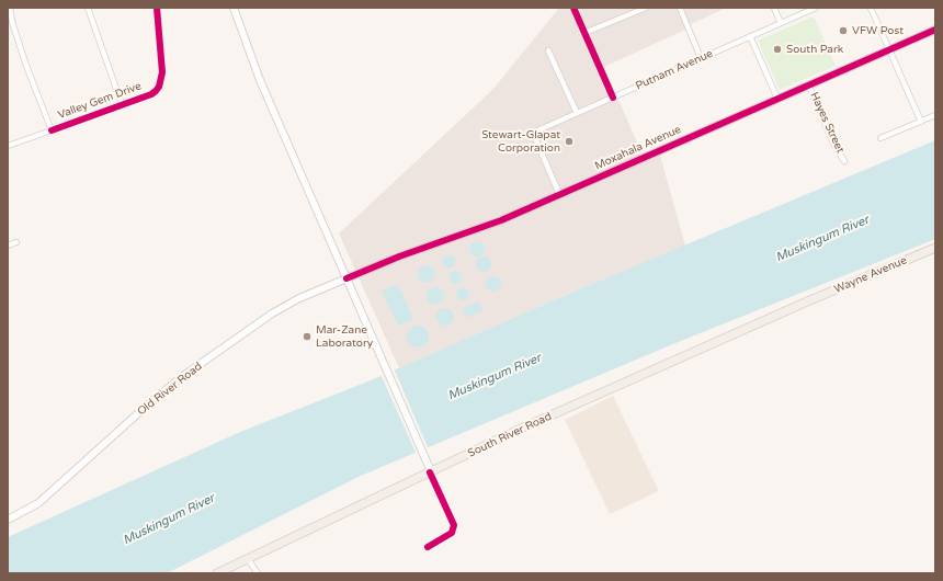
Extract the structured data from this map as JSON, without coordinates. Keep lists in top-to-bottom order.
{
  "streets": {
    "main road": [
      "Moxahala Avenue",
      "Wayne Avenue",
      "Old River Road",
      "South River Road"
    ],
    "street": ["Putnam Avenue", "Valley Gem Drive", "Hayes Street"]
  },
  "crossings": [
    ["Putnam Avenue", "Moxahala Avenue"],
    ["Hayes Street", "Moxahala Avenue"],
    ["Moxahala Avenue", "Old River Road"],
    ["Wayne Avenue", "South River Road"]
  ],
  "water": ["Muskingum River"],
  "places": [
    "VFW Post",
    "South Park",
    "Stewart-Glapat Corporation",
    "Mar-Zane Laboratory"
  ]
}
